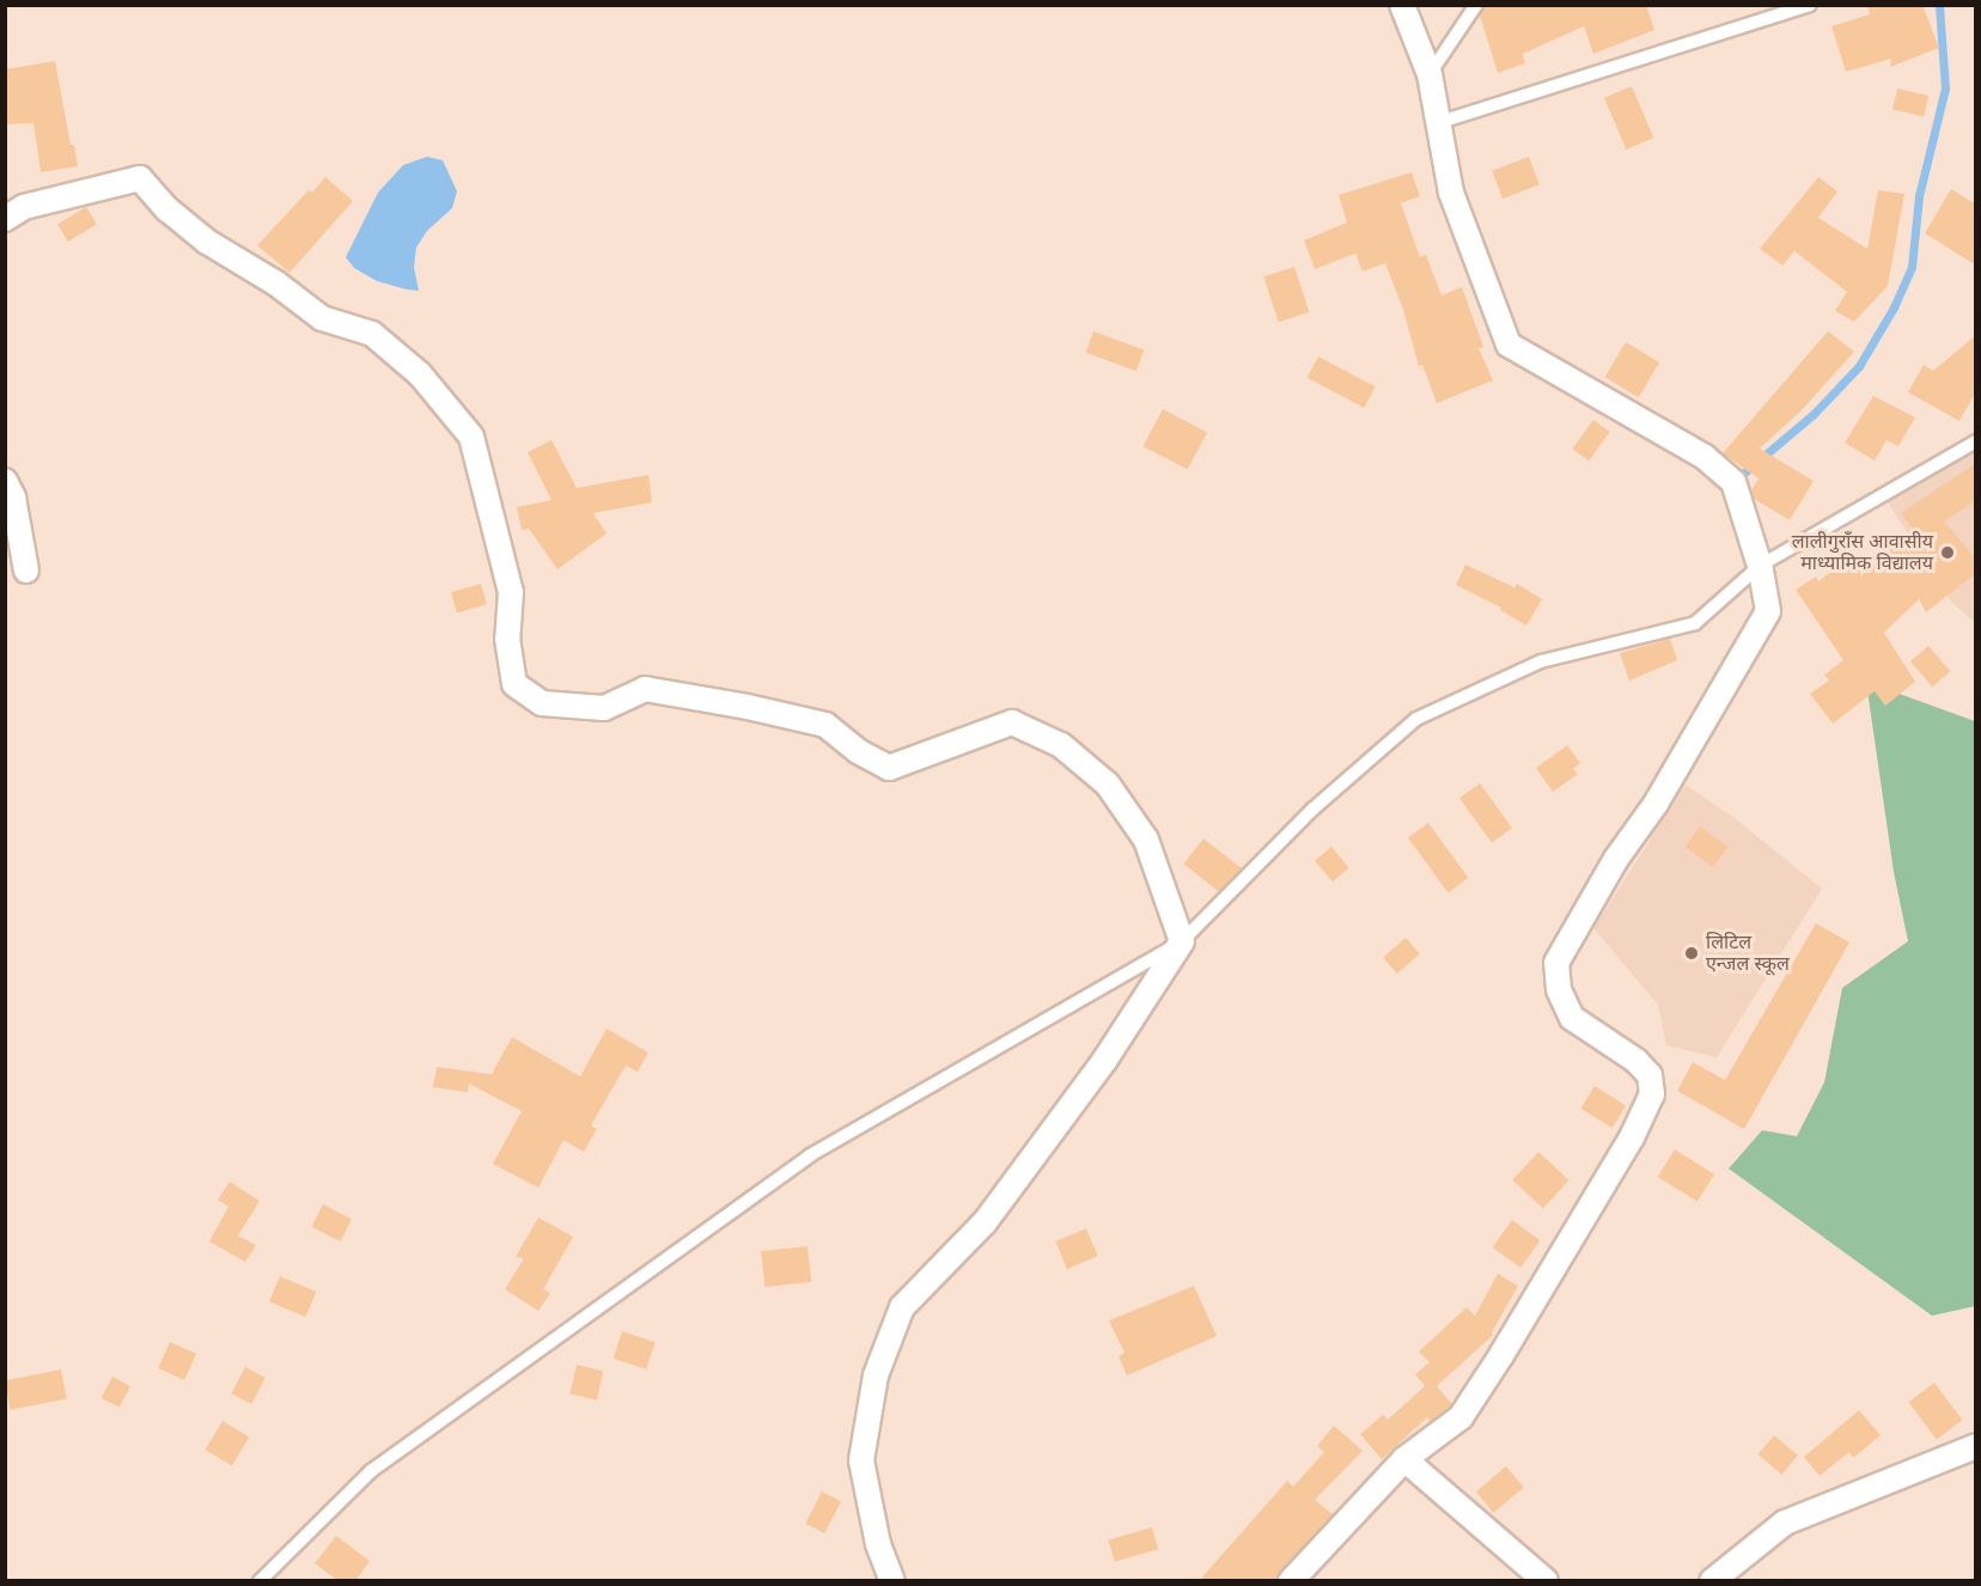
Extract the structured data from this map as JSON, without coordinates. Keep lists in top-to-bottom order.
{
  "places": ["लालीगुराँस आवासीय माध्यामिक विद्यालय", "लिटिल एन्जल स्कूल"]
}
